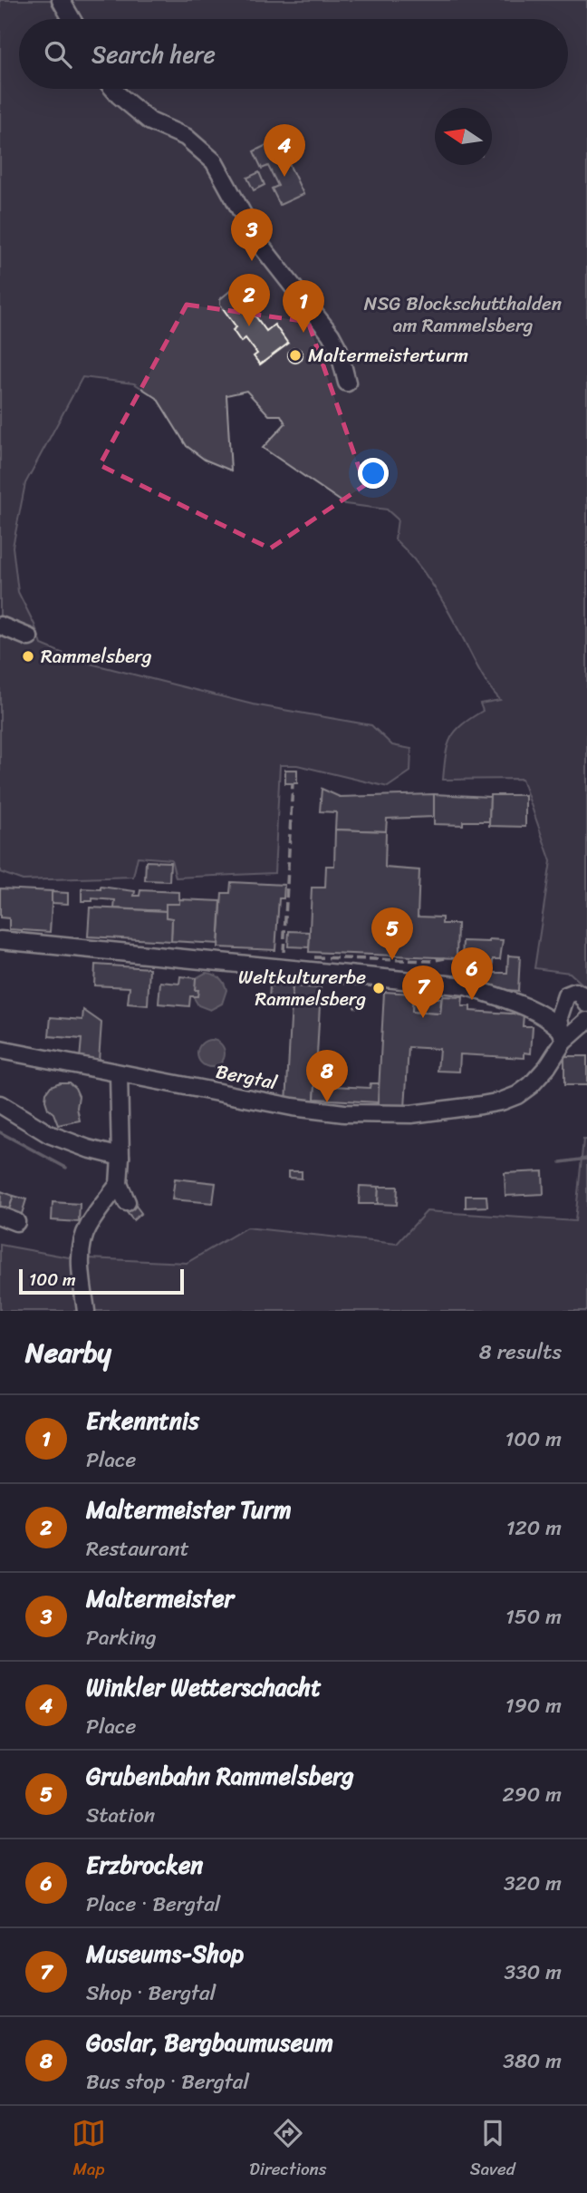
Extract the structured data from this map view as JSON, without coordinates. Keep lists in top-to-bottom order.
{
  "streets": {
    "street": ["Bergtal"]
  },
  "parks": ["NSG Blockschutthalden am Rammelsberg"],
  "places": ["Maltermeisterturm", "Rammelsberg", "Weltkulturerbe Rammelsberg"],
  "scale_bar": "100 m",
  "north": "left",
  "page": {
    "search": "Search here",
    "pins": [
      "4",
      "3",
      "2",
      "1",
      "5",
      "6",
      "7",
      "8"
    ],
    "scale": "100 m",
    "heading": ["Nearby", "8 results"],
    "list": [
      {
        "mark": "1",
        "name": "Erkenntnis",
        "note": "Place",
        "value": "100 m"
      },
      {
        "mark": "2",
        "name": "Maltermeister Turm",
        "note": "Restaurant",
        "value": "120 m"
      },
      {
        "mark": "3",
        "name": "Maltermeister",
        "note": "Parking",
        "value": "150 m"
      },
      {
        "mark": "4",
        "name": "Winkler Wetterschacht",
        "note": "Place",
        "value": "190 m"
      },
      {
        "mark": "5",
        "name": "Grubenbahn Rammelsberg",
        "note": "Station",
        "value": "290 m"
      },
      {
        "mark": "6",
        "name": "Erzbrocken",
        "note": "Place · Bergtal",
        "value": "320 m"
      },
      {
        "mark": "7",
        "name": "Museums-Shop",
        "note": "Shop · Bergtal",
        "value": "330 m"
      },
      {
        "mark": "8",
        "name": "Goslar, Bergbaumuseum",
        "note": "Bus stop · Bergtal",
        "value": "380 m"
      }
    ],
    "nav": ["Map", "Directions", "Saved"]
  }
}
